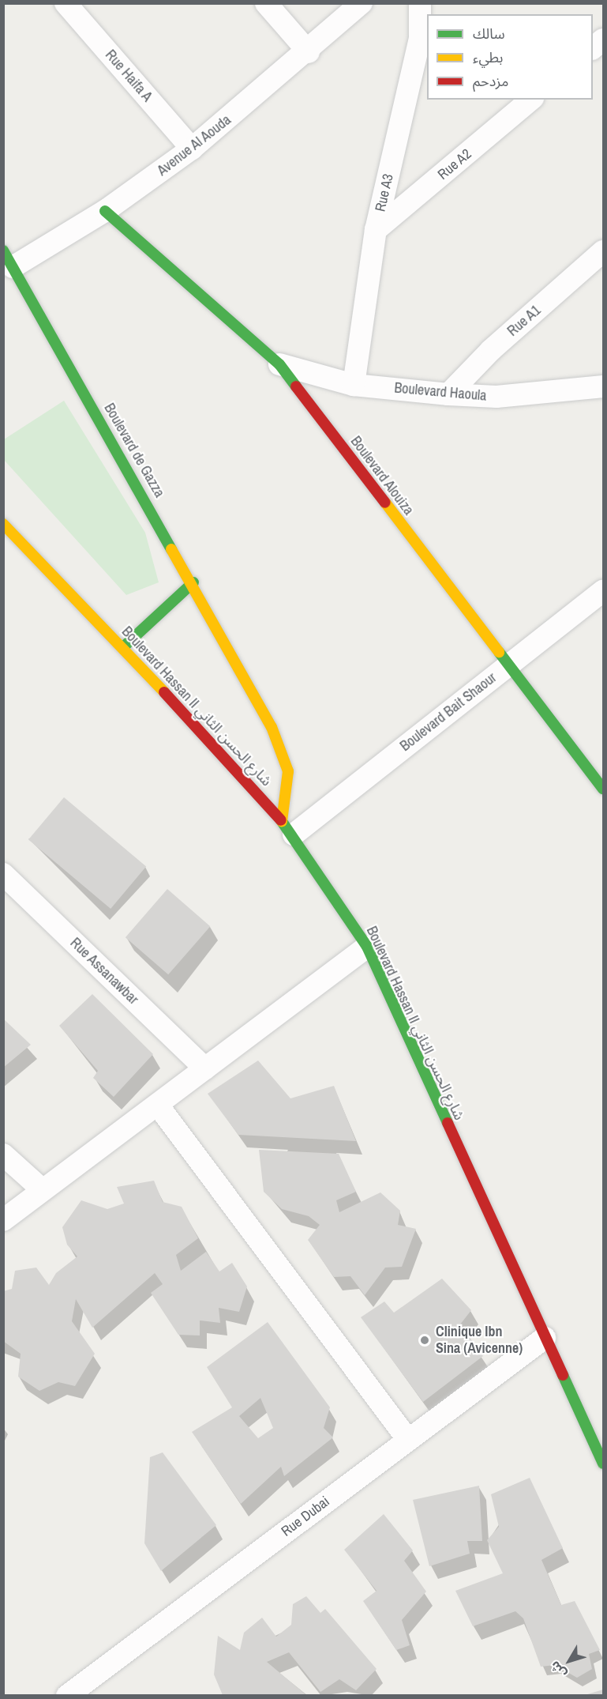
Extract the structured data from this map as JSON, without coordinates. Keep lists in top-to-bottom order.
{
  "streets": {
    "main road": ["Boulevard de Gazza", "Boulevard Alouiza", "Boulevard Hassan II شارع الحسن الثاني"],
    "street": [
      "Rue Haifa A",
      "Avenue Al Aouda",
      "Rue A2",
      "Rue A3",
      "Rue A1",
      "Boulevard Haoula",
      "Boulevard Bait Shaour",
      "Rue Assanawbar",
      "Rue Dubai"
    ]
  },
  "crossings": [
    ["Rue Haifa A", "Avenue Al Aouda"],
    ["Avenue Al Aouda", "Boulevard de Gazza"],
    ["Avenue Al Aouda", "Boulevard Alouiza"],
    ["Rue A2", "Rue A3"],
    ["Rue A3", "Boulevard Haoula"],
    ["Rue A1", "Boulevard Haoula"],
    ["Boulevard Haoula", "Boulevard Alouiza"],
    ["Boulevard de Gazza", "Boulevard Hassan II شارع الحسن الثاني"],
    ["Boulevard de Gazza", "Boulevard Bait Shaour"],
    ["Boulevard Alouiza", "Boulevard Bait Shaour"],
    ["Boulevard Hassan II شارع الحسن الثاني", "Boulevard Bait Shaour"],
    ["Boulevard Hassan II شارع الحسن الثاني", "Rue Dubai"]
  ],
  "places": ["Clinique Ibn Sina (Avicenne)"],
  "legend": ["سالك", "بطيء", "مزدحم"],
  "north": "bottom left"
}
